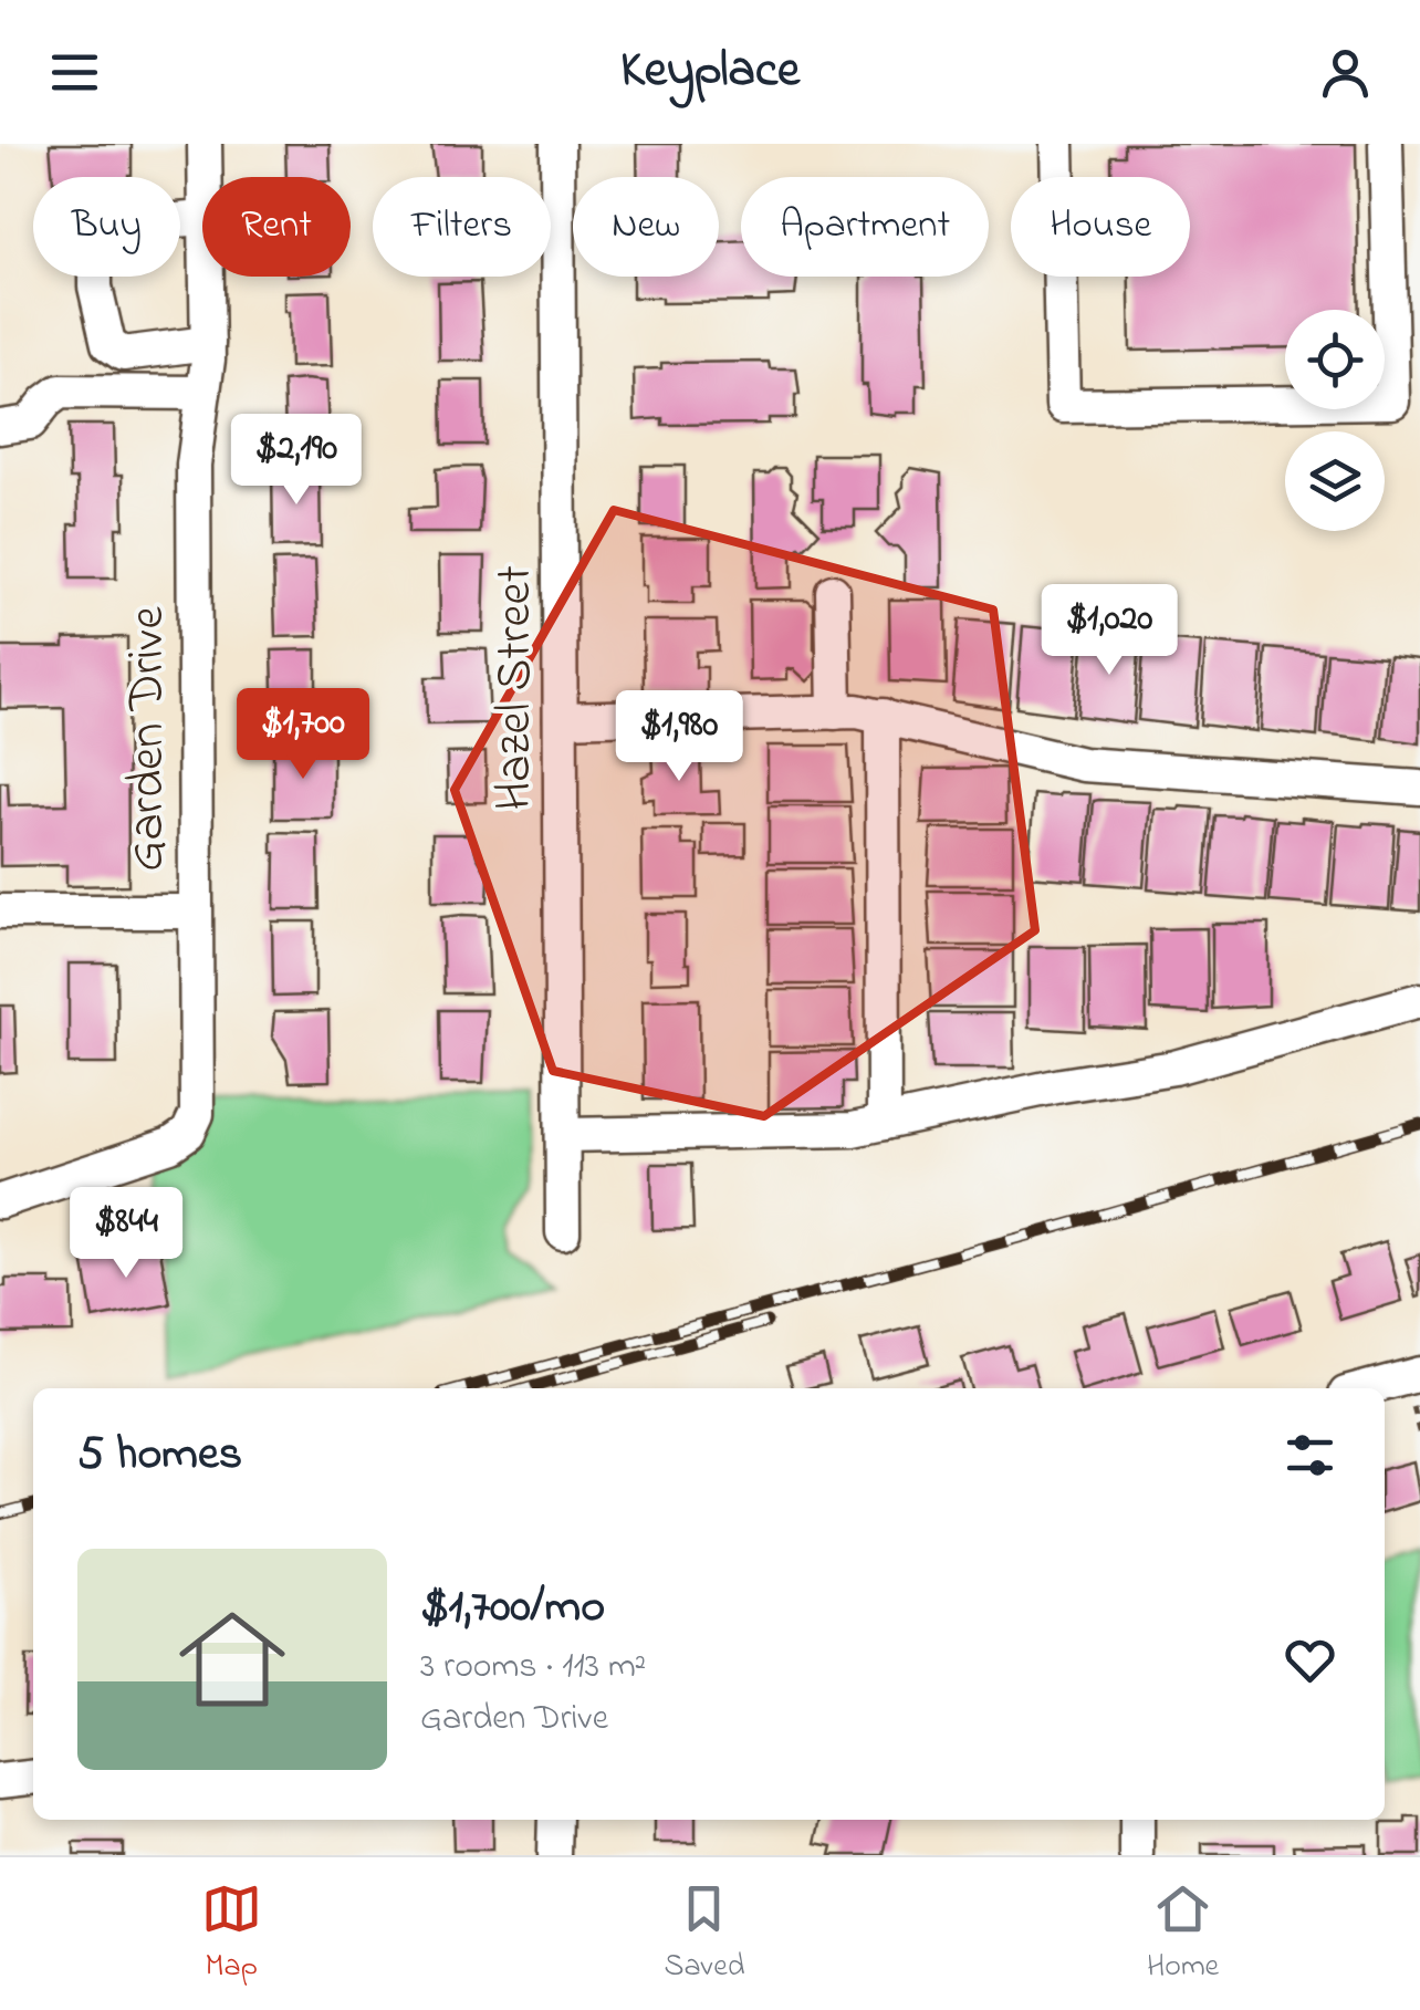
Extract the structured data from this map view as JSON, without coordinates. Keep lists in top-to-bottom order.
{
  "streets": {
    "street": ["Hazel Street", "Garden Drive"]
  },
  "page": {
    "header": "Keyplace",
    "chip": [
      "Buy",
      "Rent",
      "Filters",
      "New",
      "Apartment",
      "House"
    ],
    "price": [
      "$2,190",
      "$1,020",
      "$1,700",
      "$1,980",
      "$844"
    ],
    "heading": "5 homes",
    "list": [
      {
        "name": "$1,700/mo",
        "note": "3 rooms · 113 m² · Garden Drive"
      }
    ],
    "tabs": ["Map", "Saved", "Home"]
  }
}
